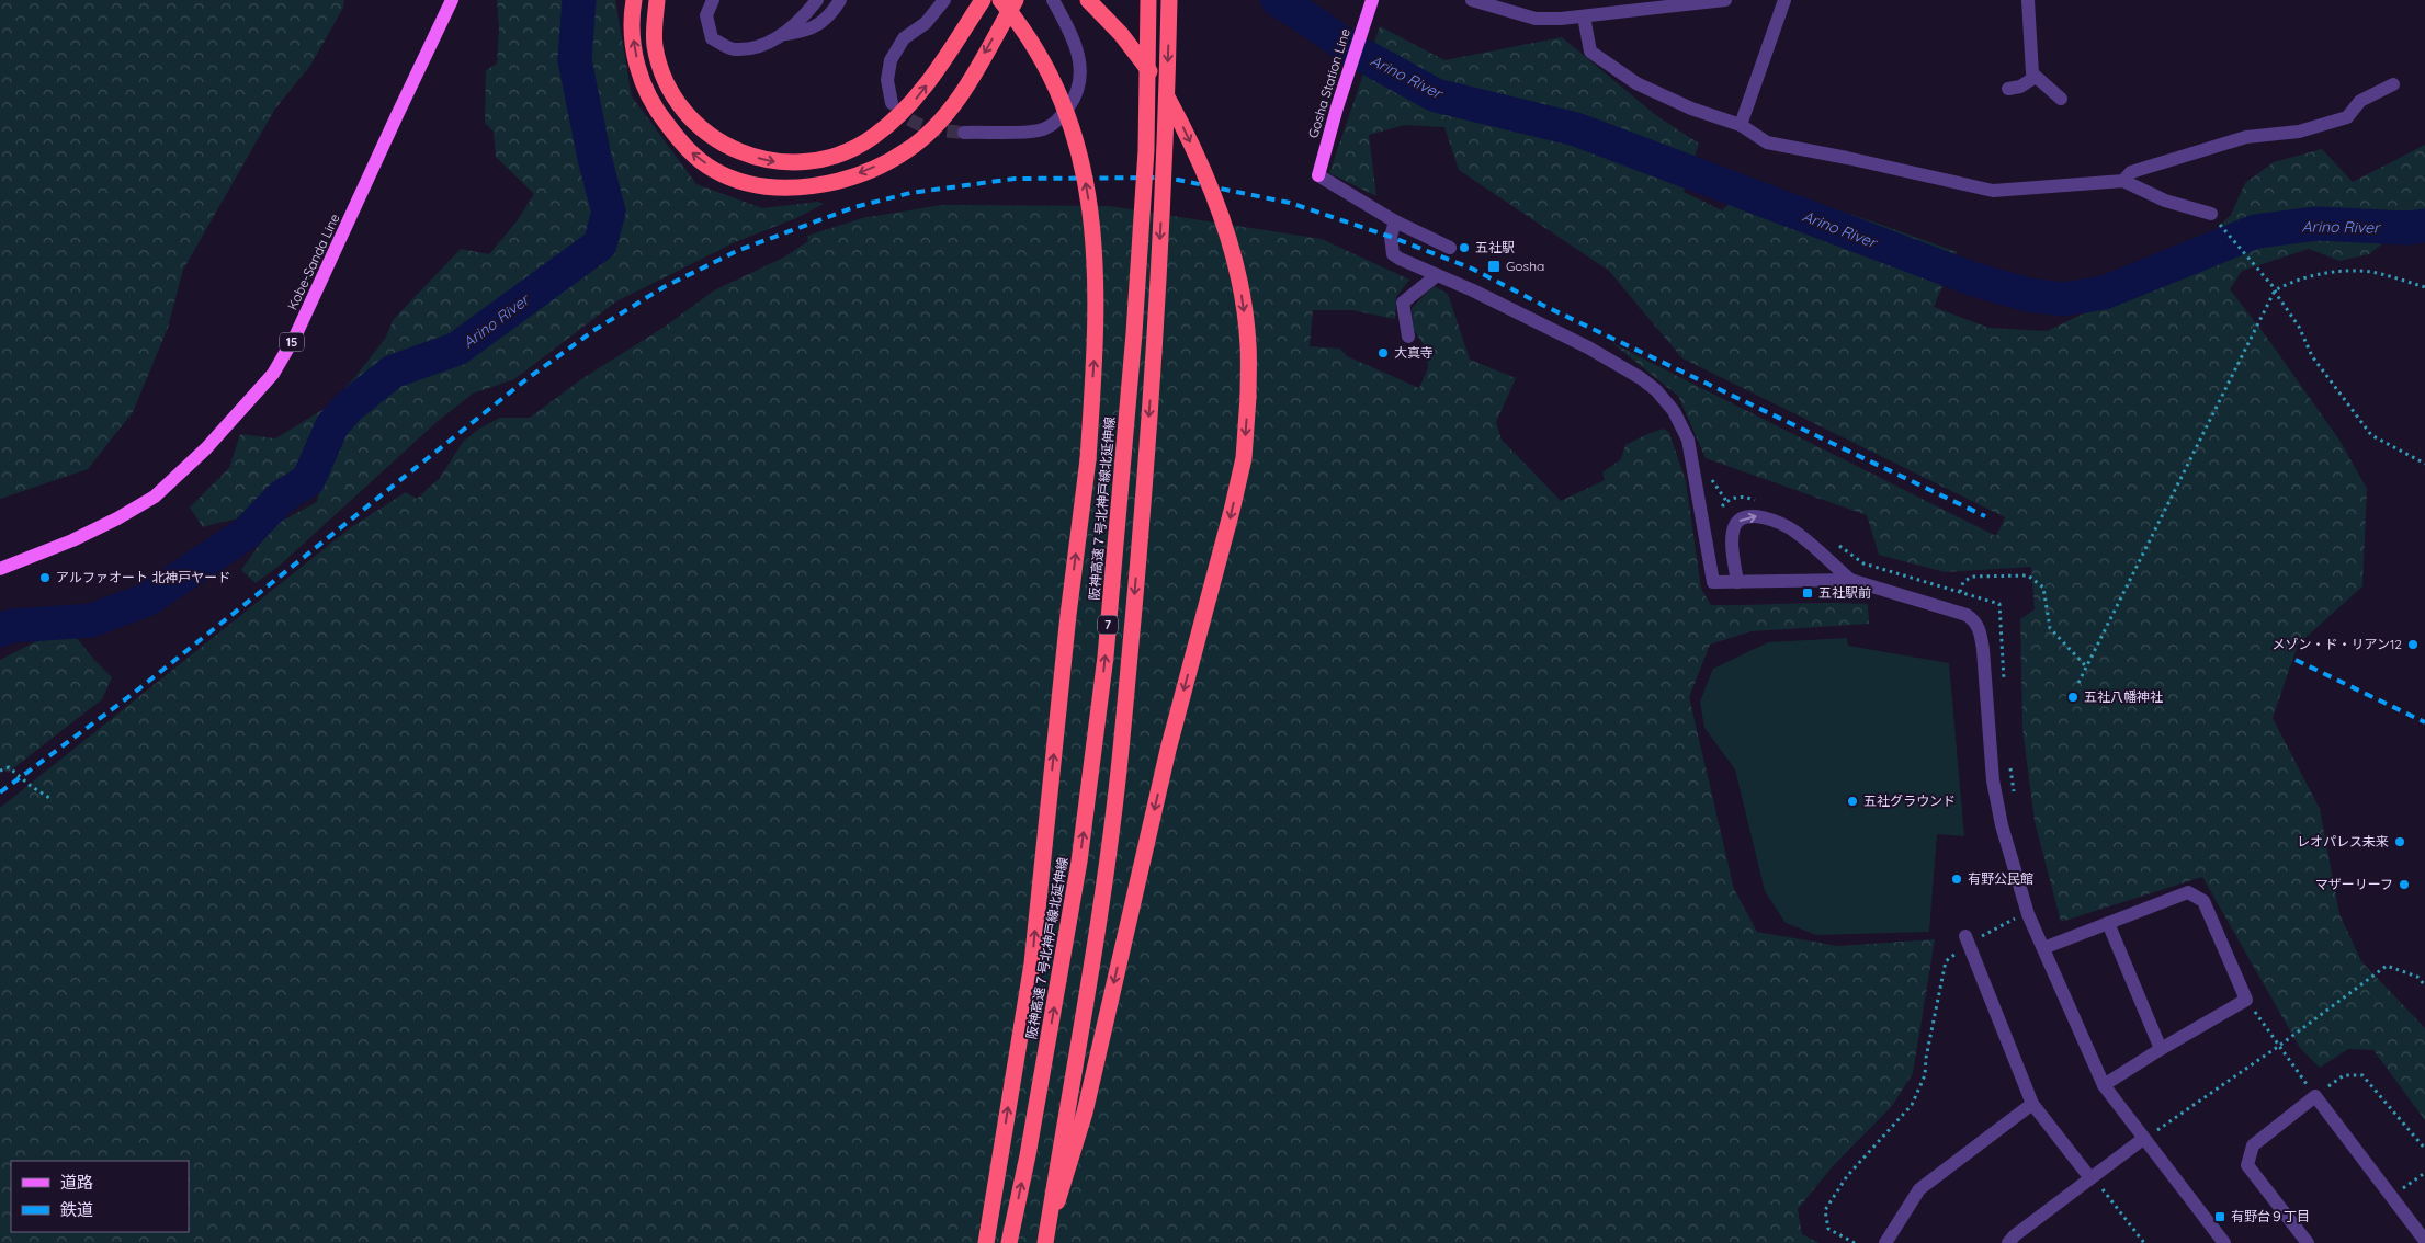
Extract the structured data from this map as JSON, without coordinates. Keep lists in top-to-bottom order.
{
  "streets": {
    "highway": ["阪神高速７号北神戸線北延伸線", "7"],
    "main road": ["Gosha Station Line", "Kobe-Sanda Line", "15"]
  },
  "water": ["Arino River"],
  "places": {
    "other": [
      "五社駅",
      "大真寺",
      "アルファオート 北神戸ヤード",
      "メゾン・ド・リアン12",
      "五社八幡神社",
      "五社グラウンド",
      "レオパレス未来",
      "有野公民館",
      "マザーリーフ"
    ],
    "transit": ["Gosha", "五社駅前", "有野台９丁目"]
  },
  "legend": ["道路", "鉄道"]
}
